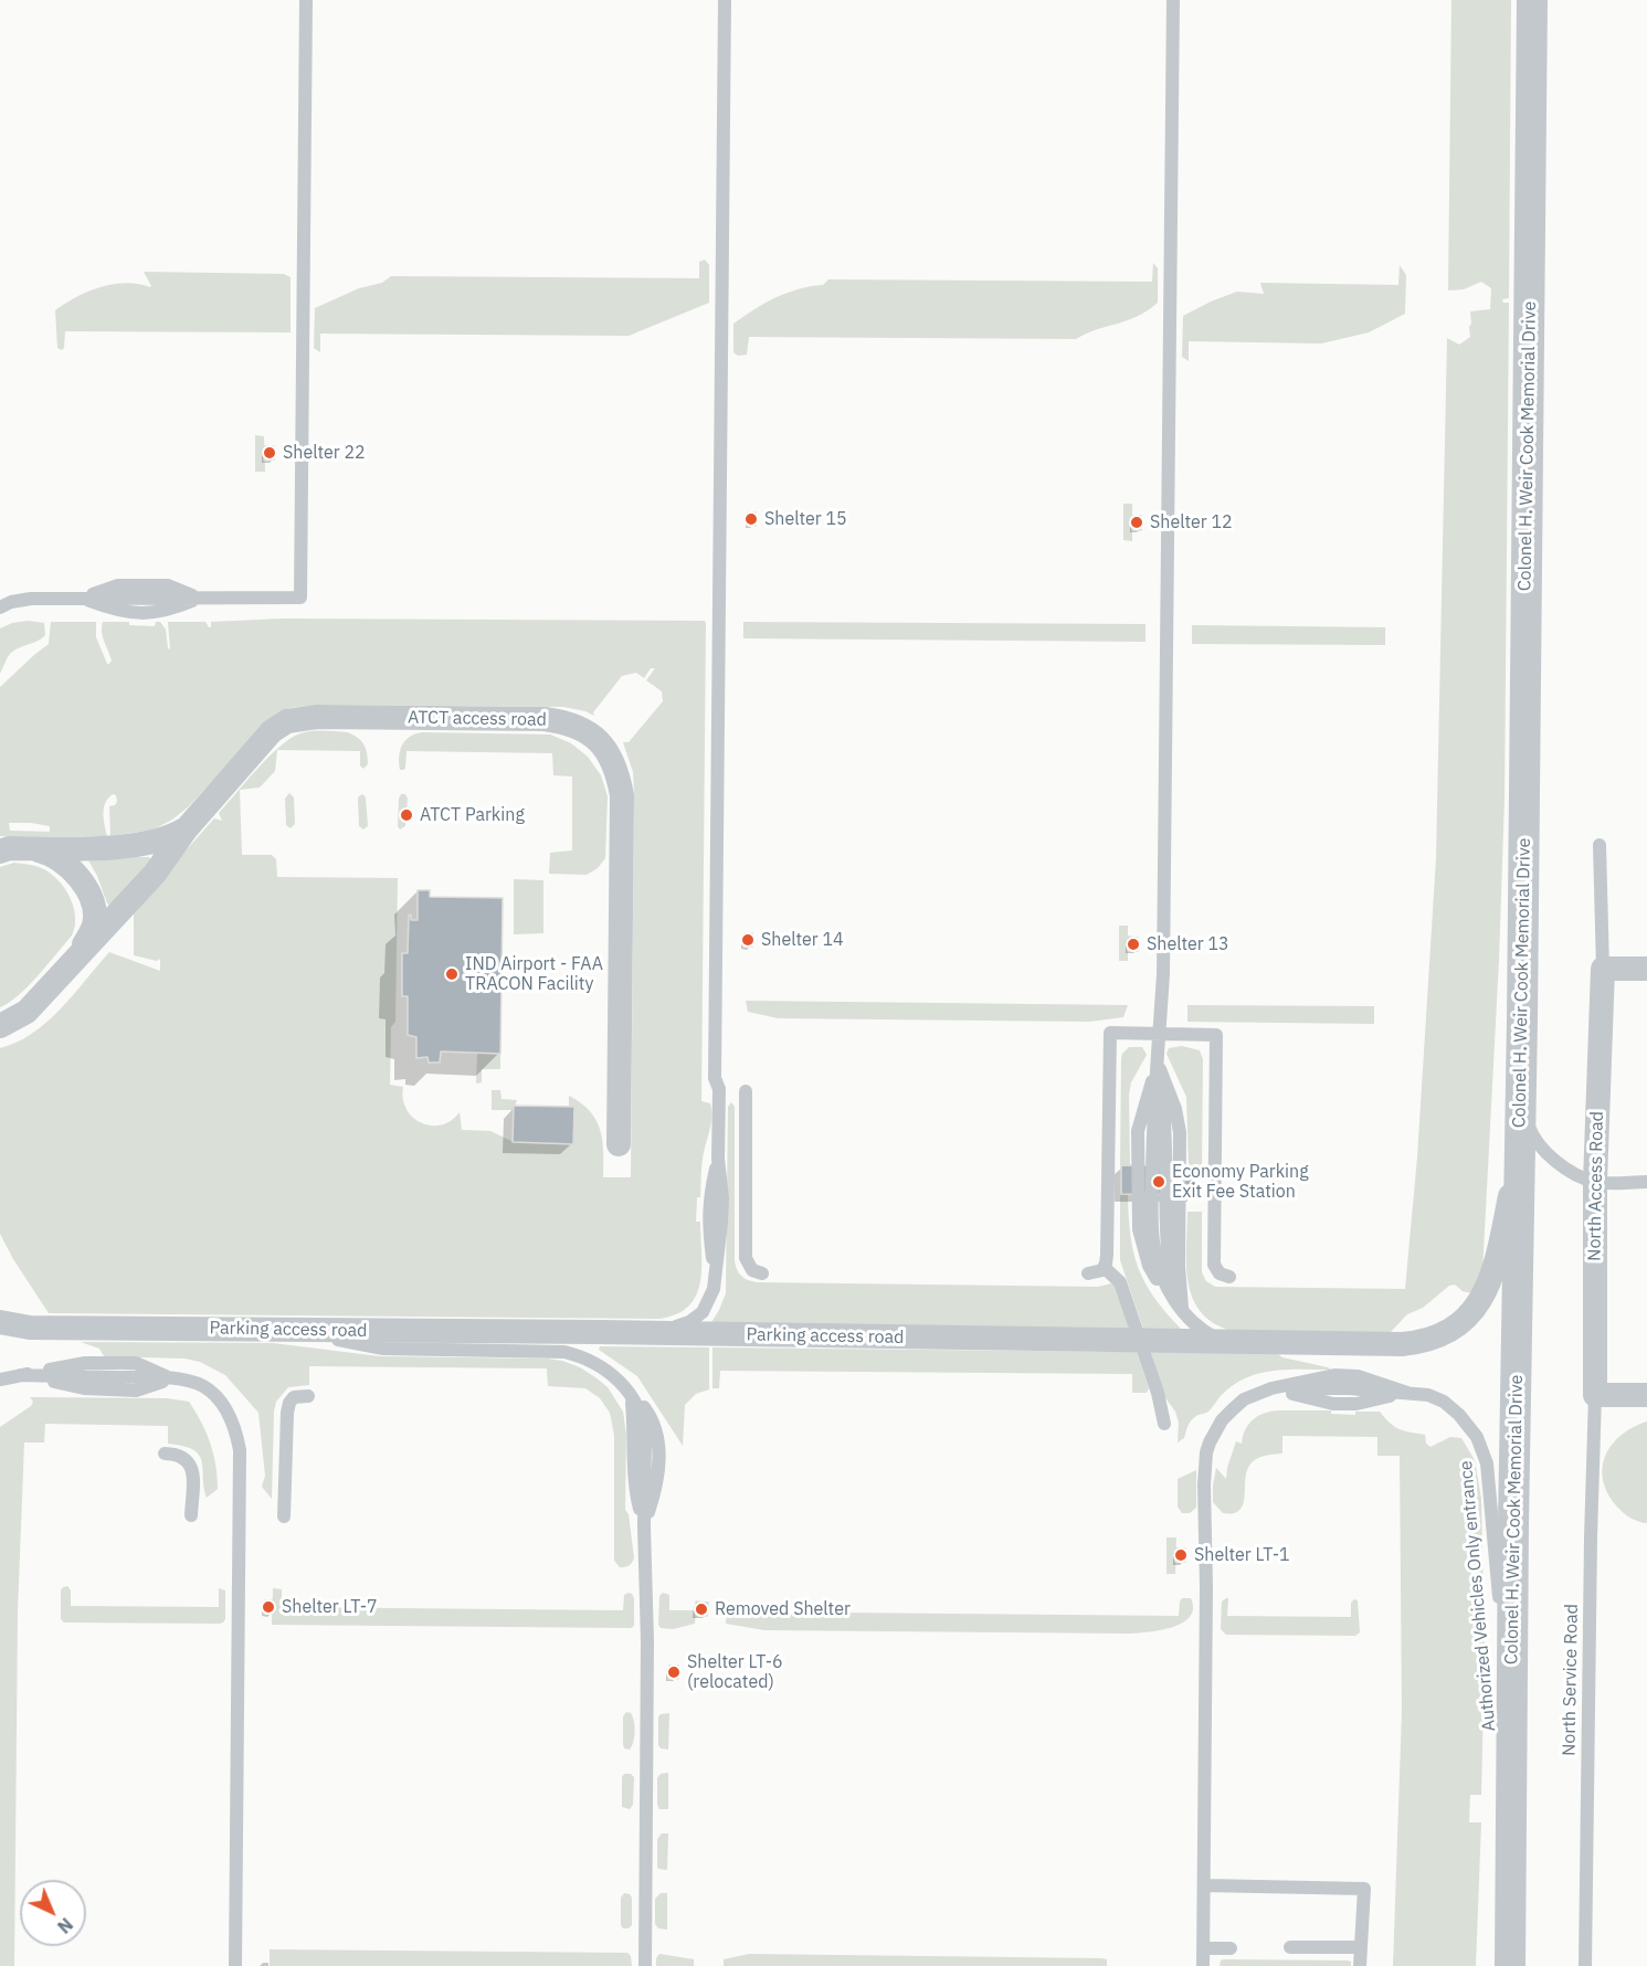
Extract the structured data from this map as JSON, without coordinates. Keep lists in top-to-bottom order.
{
  "streets": {
    "street": [
      "Colonel H. Weir Cook Memorial Drive",
      "ATCT access road",
      "North Access Road",
      "Parking access road"
    ],
    "lane": ["Authorized Vehicles Only entrance", "North Service Road"]
  },
  "crossings": [
    ["Colonel H. Weir Cook Memorial Drive", "Parking access road"],
    ["Colonel H. Weir Cook Memorial Drive", "Authorized Vehicles Only entrance"],
    ["North Access Road", "North Service Road"]
  ],
  "places": [
    "Shelter 22",
    "Shelter 15",
    "Shelter 12",
    "ATCT Parking",
    "Shelter 14",
    "Shelter 13",
    "IND Airport - FAA TRACON Facility",
    "Economy Parking Exit Fee Station",
    "Shelter LT-1",
    "Shelter LT-7",
    "Removed Shelter",
    "Shelter LT-6 (relocated)"
  ],
  "north": "bottom right"
}
